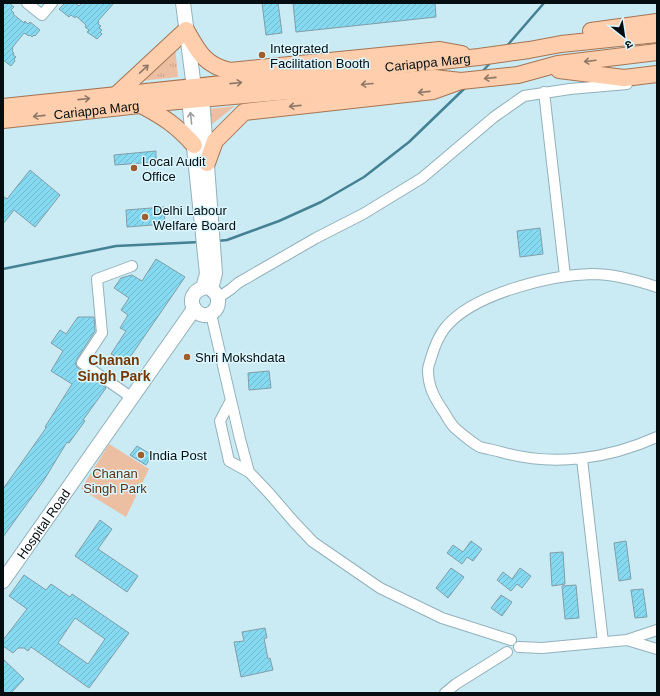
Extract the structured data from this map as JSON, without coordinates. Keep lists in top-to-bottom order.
{
  "streets": {
    "main road": ["Cariappa Marg"],
    "street": ["Hospital Road"]
  },
  "districts": ["Chanan Singh Park"],
  "parks": ["Chanan Singh Park"],
  "places": [
    "Integrated Facilitation Booth",
    "Local Audit Office",
    "Delhi Labour Welfare Board",
    "Shri Mokshdata",
    "India Post"
  ],
  "north": "bottom right"
}
